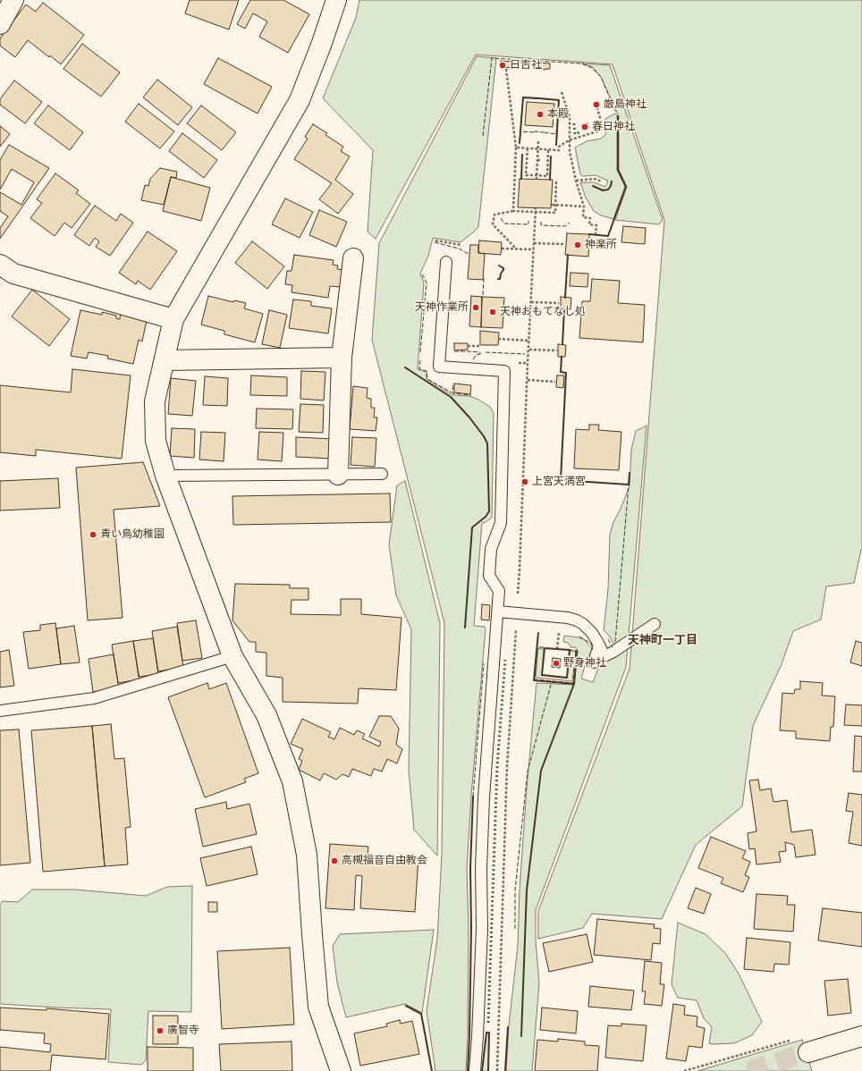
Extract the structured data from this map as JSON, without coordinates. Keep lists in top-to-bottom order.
{
  "districts": ["天神町一丁目"],
  "places": [
    "日吉社",
    "厳島神社",
    "本殿",
    "春日神社",
    "神楽所",
    "天神作業所",
    "天神おもてなし処",
    "上宮天満宮",
    "青い鳥幼稚園",
    "野身神社",
    "高槻福音自由教会",
    "廣智寺"
  ]
}
